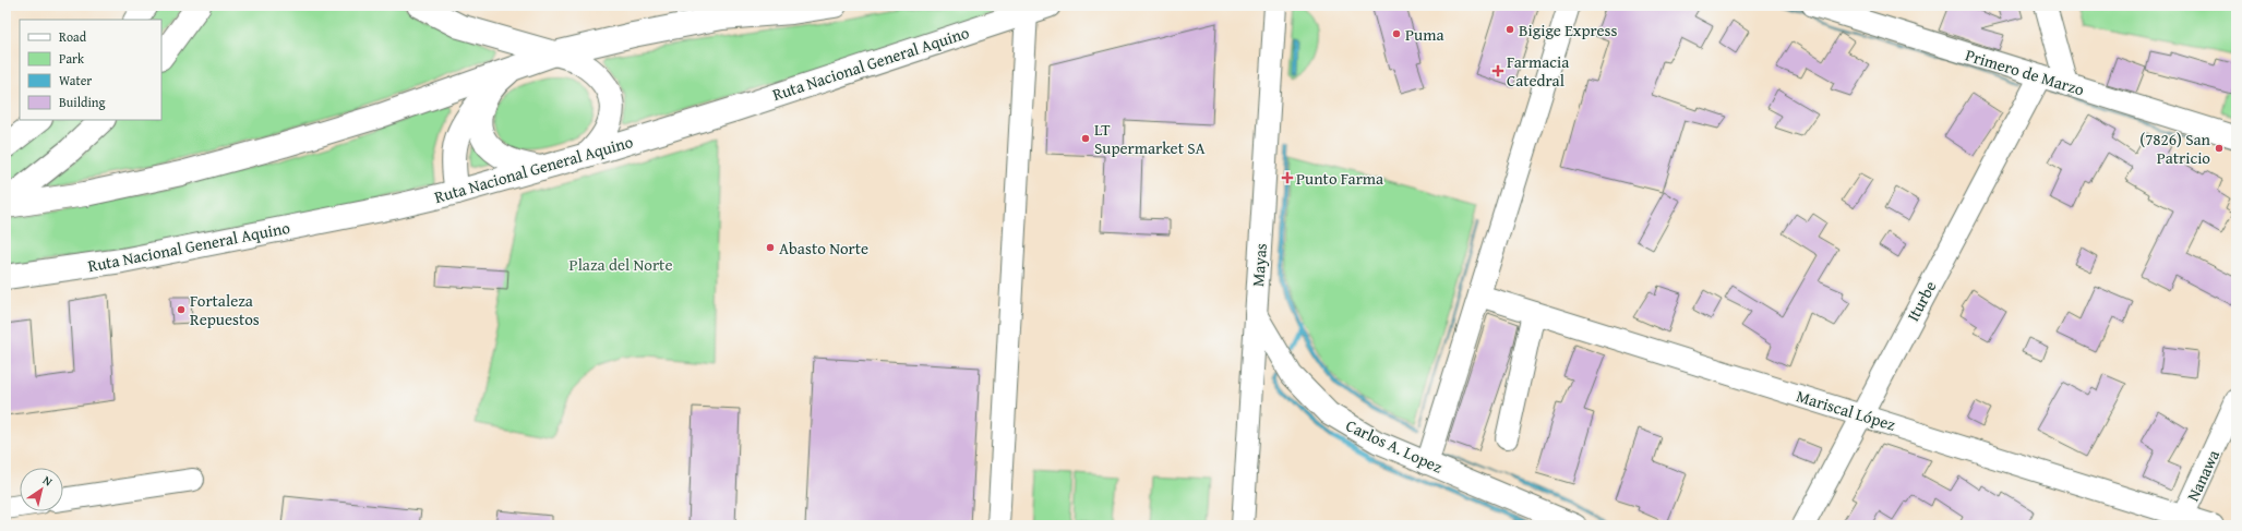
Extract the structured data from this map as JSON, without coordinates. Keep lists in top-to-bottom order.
{
  "streets": {
    "highway": ["Ruta Nacional General Aquino"],
    "street": [
      "Primero de Marzo",
      "Mayas",
      "Iturbe",
      "Mariscal López",
      "Carlos A. Lopez",
      "Nanawa"
    ]
  },
  "crossings": [
    ["Primero de Marzo", "Iturbe"],
    ["Mayas", "Carlos A. Lopez"],
    ["Iturbe", "Mariscal López"],
    ["Mariscal López", "Nanawa"]
  ],
  "parks": ["Plaza del Norte"],
  "places": {
    "other": [
      "Bigige Express",
      "Puma",
      "LT Supermarket SA",
      "(7826) San Patricio",
      "Abasto Norte",
      "Fortaleza Repuestos"
    ],
    "health": ["Farmacia Catedral", "Punto Farma"]
  },
  "legend": [
    "Road",
    "Park",
    "Water",
    "Building"
  ],
  "north": "top right"
}
